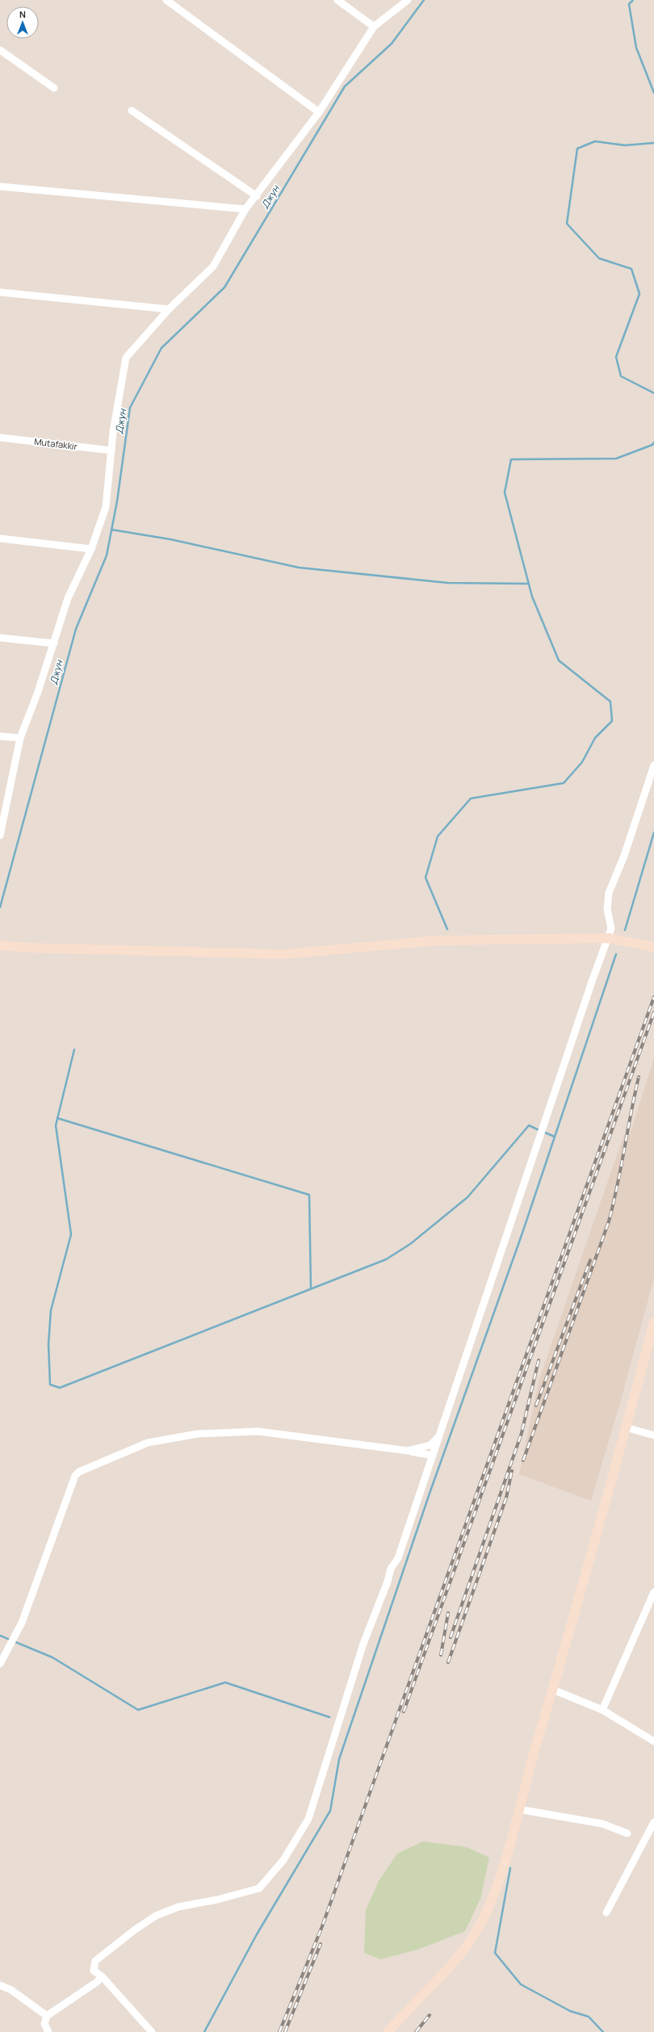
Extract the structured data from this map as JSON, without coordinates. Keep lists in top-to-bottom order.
{
  "streets": {
    "street": ["Mutafakkir"]
  },
  "water": ["Джун"],
  "north": "top"
}
